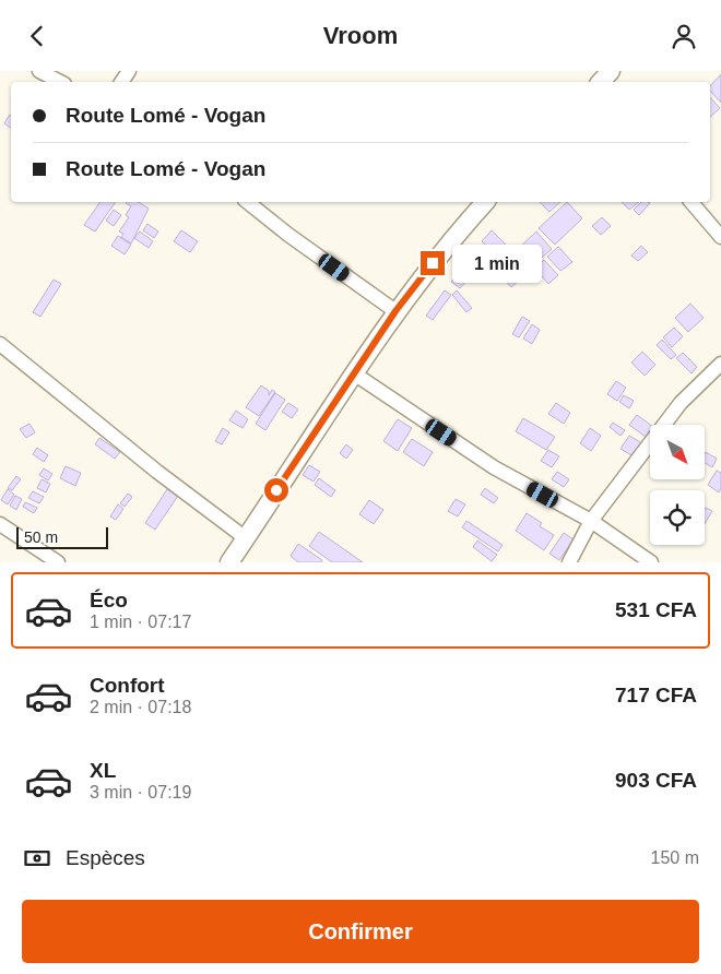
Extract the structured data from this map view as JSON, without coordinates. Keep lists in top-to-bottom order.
{
  "scale_bar": "50 m",
  "north": "bottom right",
  "page": {
    "header": "Vroom",
    "banner": ["Route Lomé - Vogan", "Route Lomé - Vogan"],
    "bubble": "1 min",
    "scale": "50 m",
    "list": [
      {
        "name": "Éco",
        "note": "1 min · 07:17",
        "value": "531 CFA"
      },
      {
        "name": "Confort",
        "note": "2 min · 07:18",
        "value": "717 CFA"
      },
      {
        "name": "XL",
        "note": "3 min · 07:19",
        "value": "903 CFA"
      }
    ],
    "pay": ["Espèces", "150 m"],
    "buttons": "Confirmer"
  }
}
